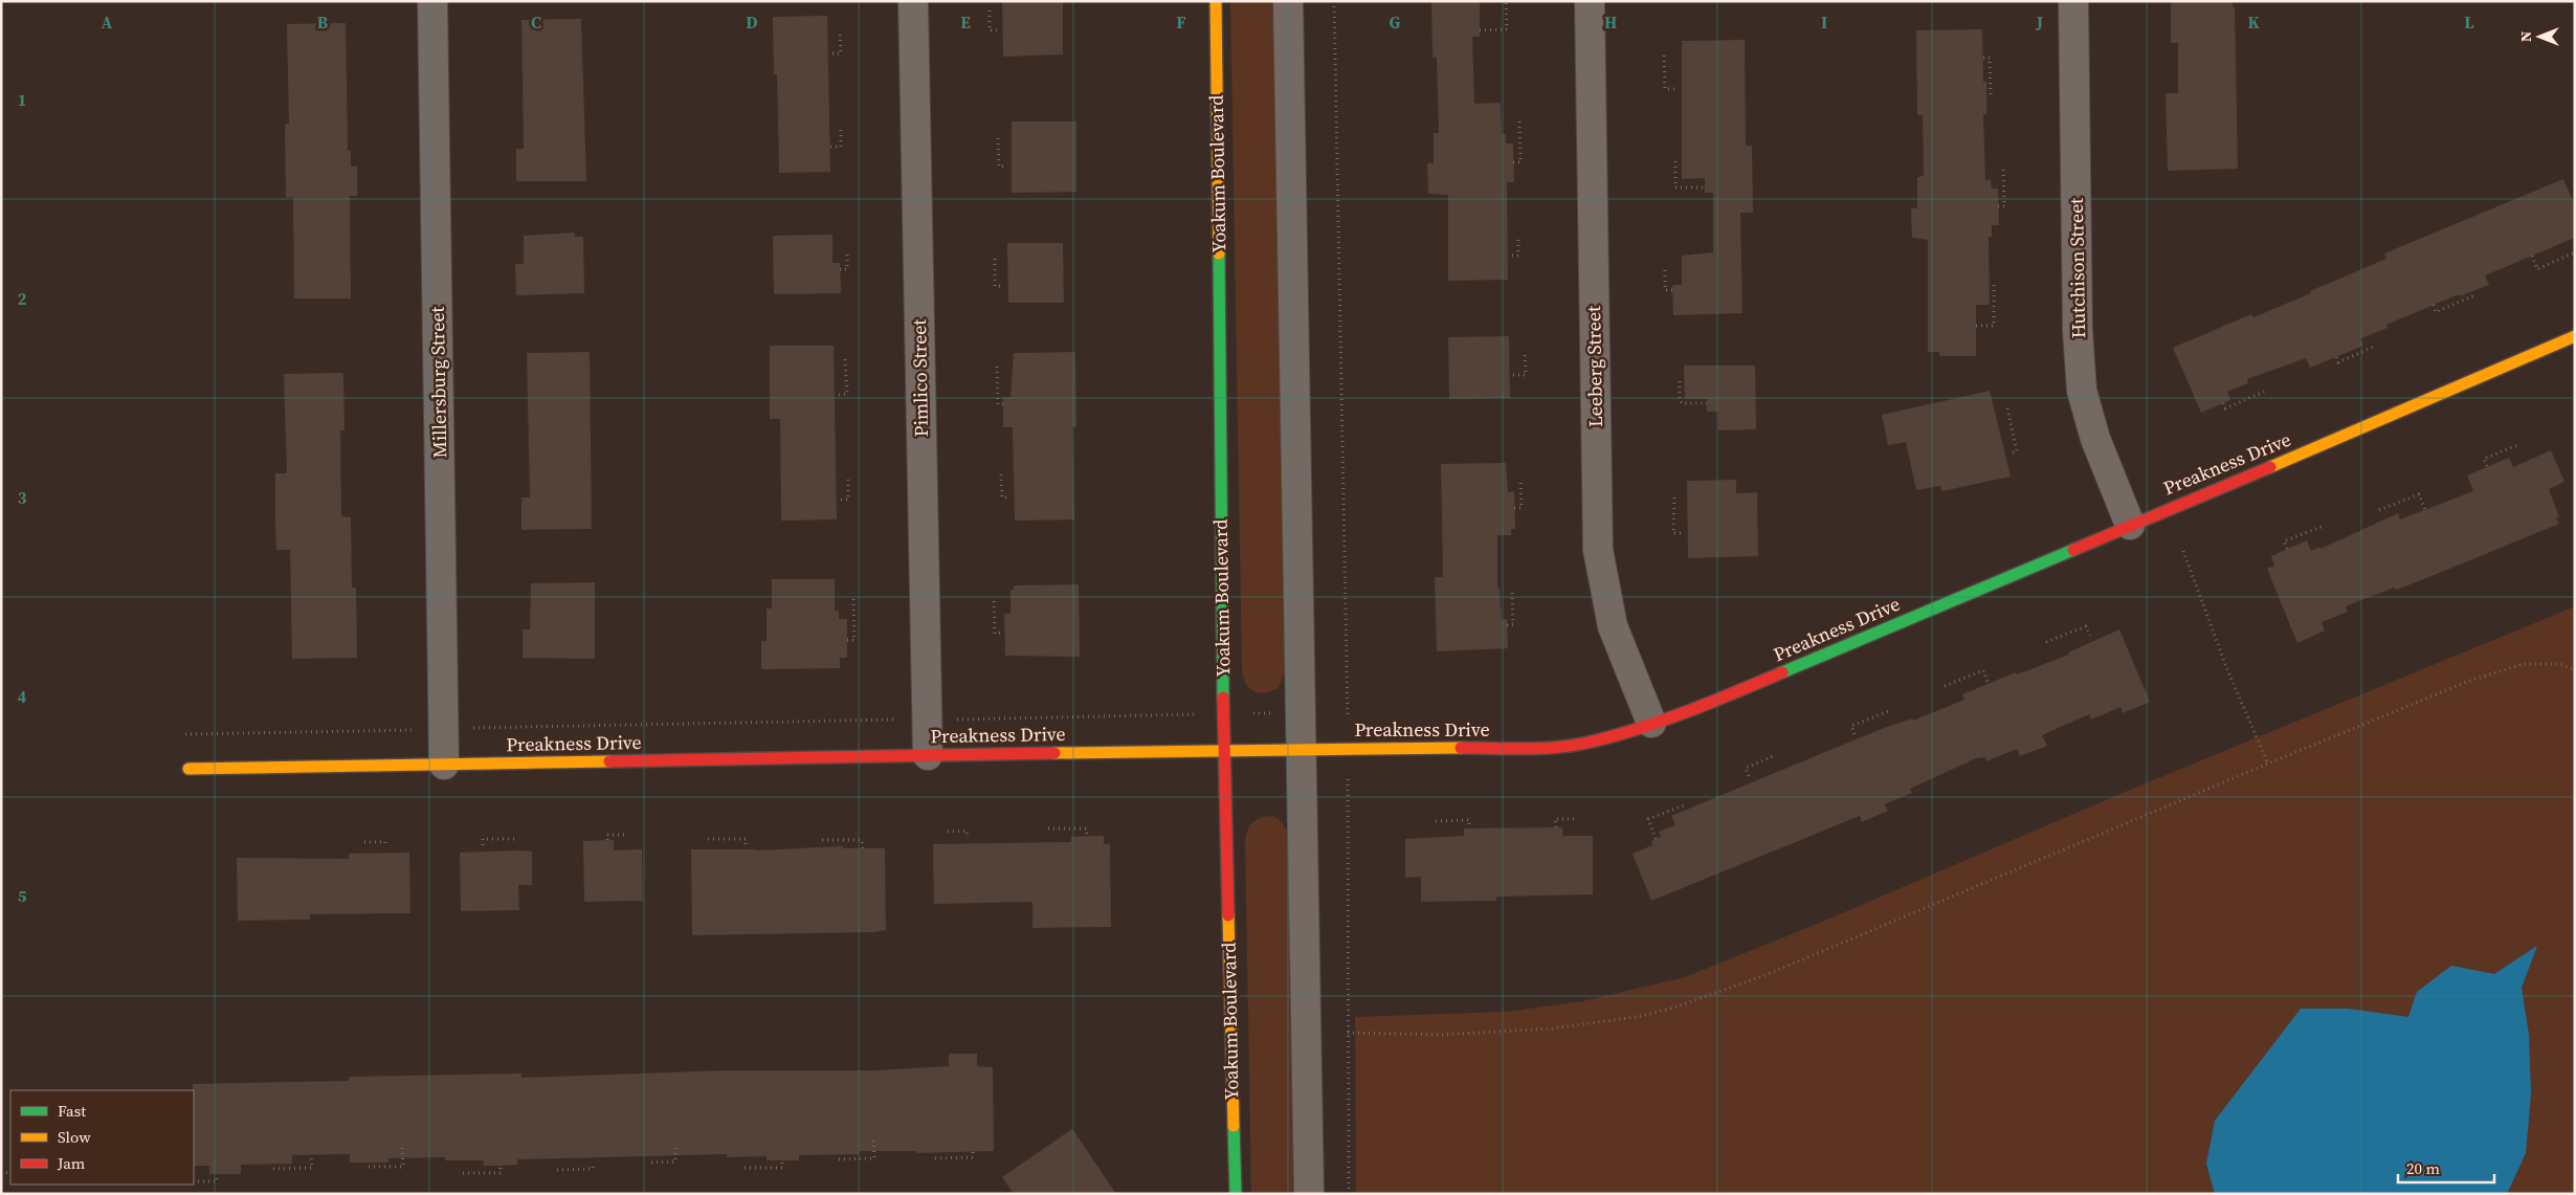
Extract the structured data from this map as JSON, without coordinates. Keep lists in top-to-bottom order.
{
  "streets": {
    "street": [
      "Yoakum Boulevard",
      "Hutchison Street",
      "Leeberg Street",
      "Pimlico Street",
      "Millersburg Street",
      "Preakness Drive"
    ]
  },
  "crossings": [
    ["Yoakum Boulevard", "Preakness Drive"],
    ["Hutchison Street", "Preakness Drive"],
    ["Leeberg Street", "Preakness Drive"],
    ["Pimlico Street", "Preakness Drive"],
    ["Millersburg Street", "Preakness Drive"]
  ],
  "legend": ["Fast", "Slow", "Jam"],
  "scale_bar": "20 m",
  "north": "left",
  "grid": {
    "columns": [
      "A",
      "B",
      "C",
      "D",
      "E",
      "F",
      "G",
      "H",
      "I",
      "J",
      "K",
      "L"
    ],
    "rows": [
      "1",
      "2",
      "3",
      "4",
      "5"
    ]
  }
}
